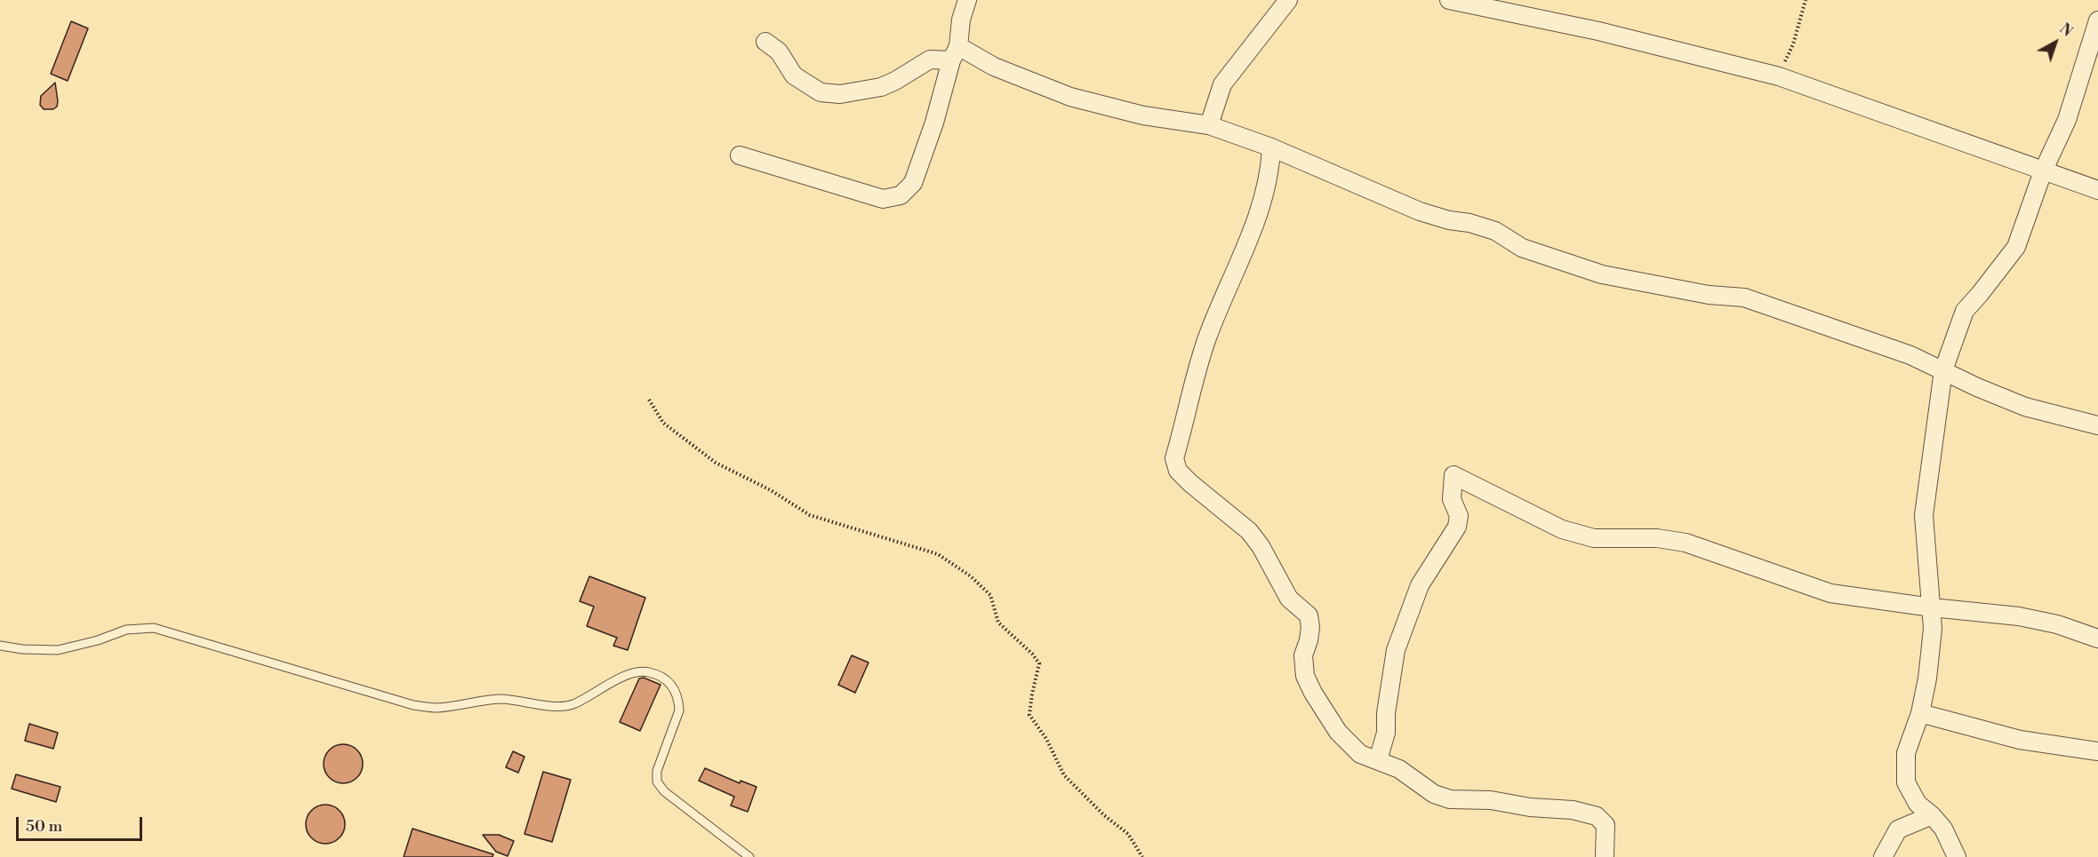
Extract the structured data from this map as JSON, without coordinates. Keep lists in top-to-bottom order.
{
  "scale_bar": "50 m",
  "north": "top right"
}
